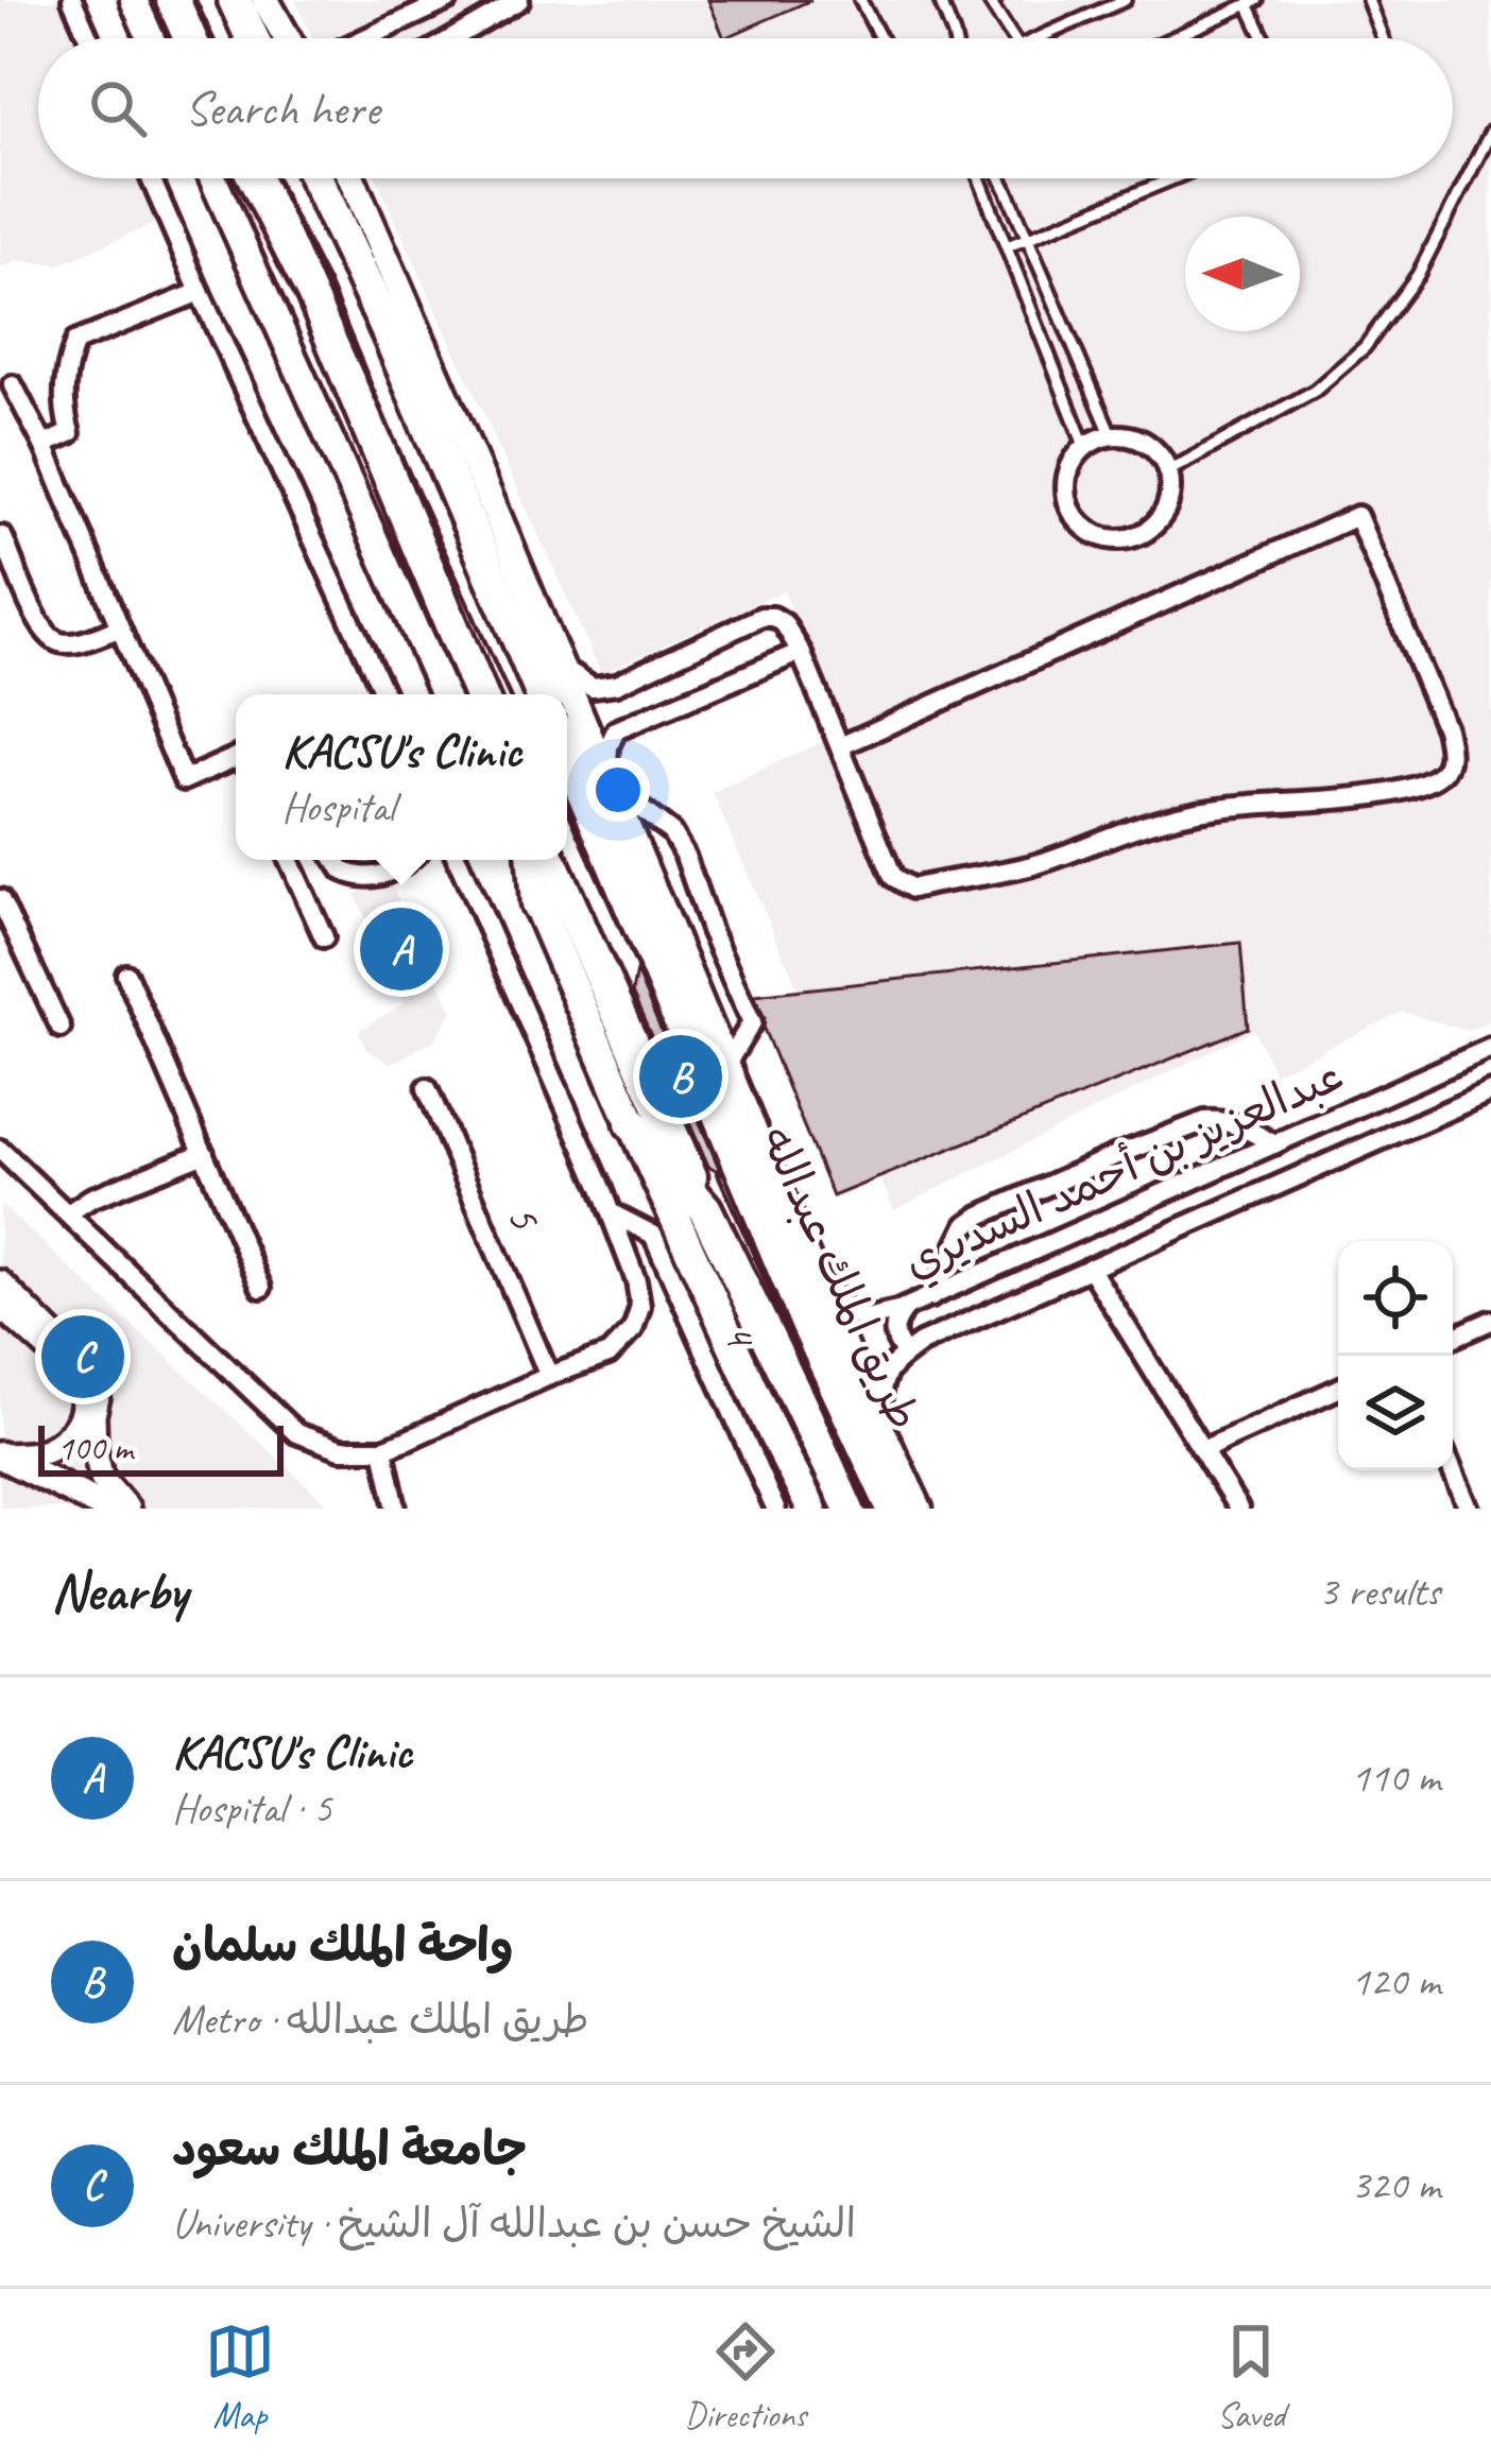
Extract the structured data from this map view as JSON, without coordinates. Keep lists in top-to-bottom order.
{
  "streets": {
    "highway": ["طريق الملك عبدالله"],
    "street": ["عبدالعزيز بن أحمد السديري", "5", "4"]
  },
  "scale_bar": "100 m",
  "north": "left",
  "page": {
    "search": "Search here",
    "popup": ["KACSU's Clinic", "Hospital"],
    "pins": ["A", "B", "C"],
    "scale": "100 m",
    "heading": ["Nearby", "3 results"],
    "list": [
      {
        "mark": "A",
        "name": "KACSU's Clinic",
        "note": "Hospital · 5",
        "value": "110 m"
      },
      {
        "mark": "B",
        "name": "واحة الملك سلمان",
        "note": "Metro · طريق الملك عبدالله",
        "value": "120 m"
      },
      {
        "mark": "C",
        "name": "جامعة الملك سعود",
        "note": "University · الشيخ حسن بن عبدالله آل الشيخ",
        "value": "320 m"
      }
    ],
    "nav": ["Map", "Directions", "Saved"]
  }
}
